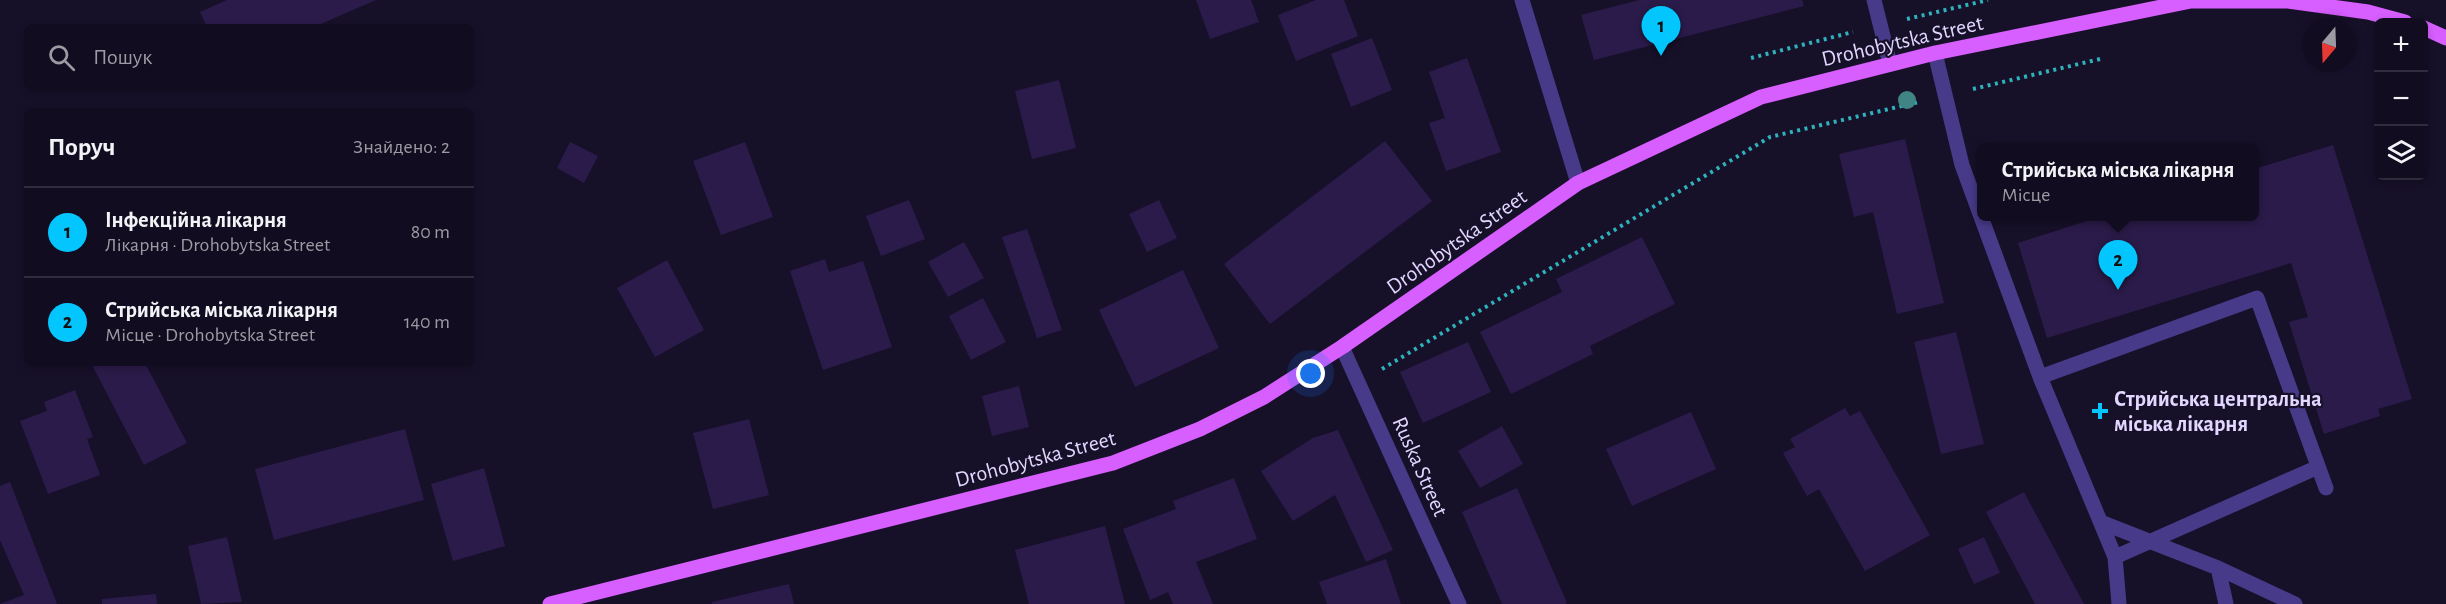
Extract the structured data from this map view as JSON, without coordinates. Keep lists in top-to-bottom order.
{
  "streets": {
    "main road": ["Drohobytska Street"],
    "street": ["Ruska Street"]
  },
  "crossings": [
    ["Drohobytska Street", "Ruska Street"]
  ],
  "places": {
    "health": ["Стрийська центральна міська лікарня"]
  },
  "north": "bottom",
  "page": {
    "pins": ["1", "2"],
    "map_buttons": ["+", "−"],
    "search": "Пошук",
    "heading": ["Поруч", "Знайдено: 2"],
    "popup": ["Стрийська міська лікарня", "Місце"],
    "list": [
      {
        "mark": "1",
        "name": "Інфекційна лікарня",
        "note": "Лікарня · Drohobytska Street",
        "value": "80 m"
      },
      {
        "mark": "2",
        "name": "Стрийська міська лікарня",
        "note": "Місце · Drohobytska Street",
        "value": "140 m"
      }
    ]
  }
}
